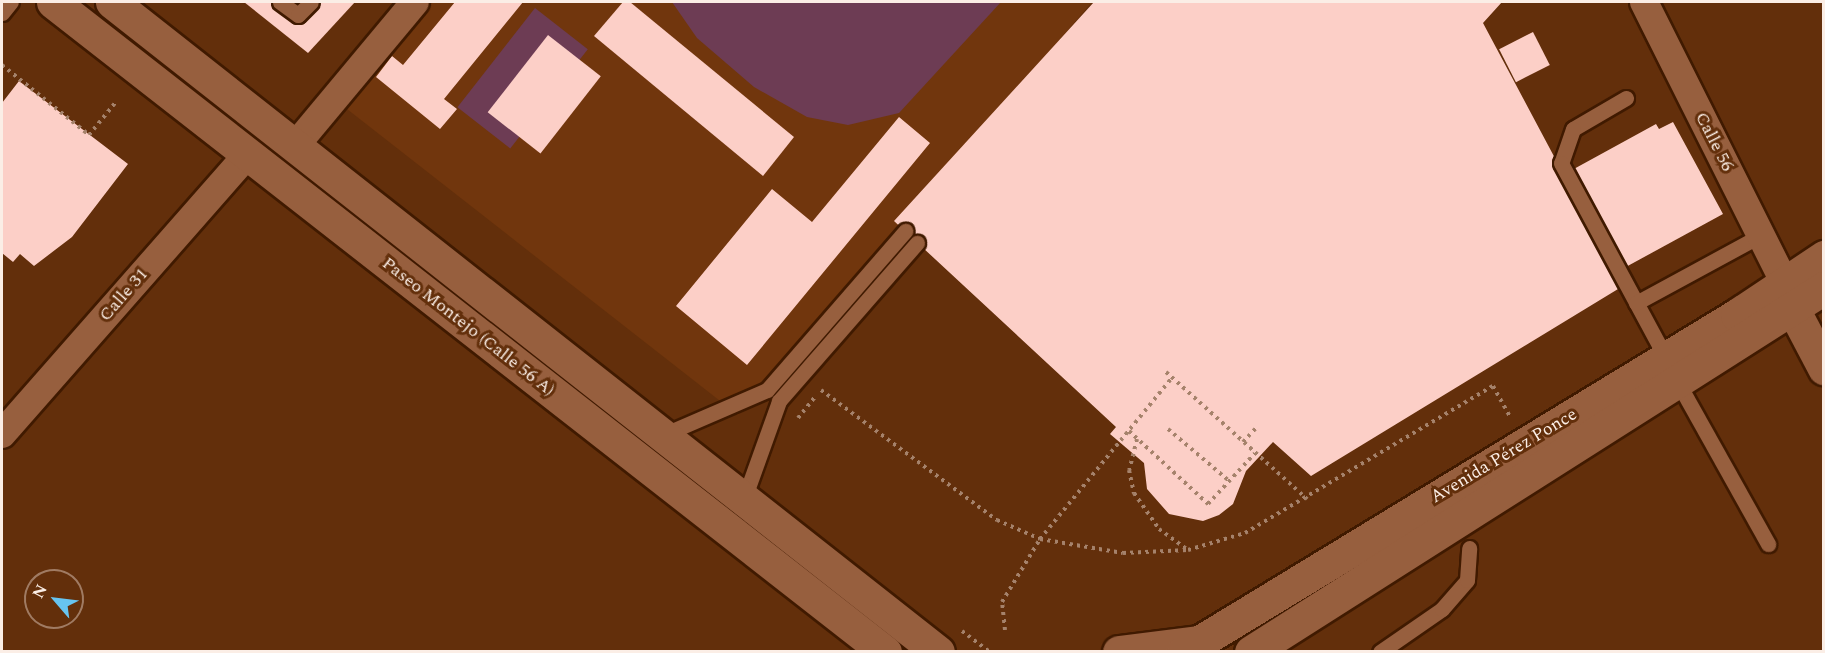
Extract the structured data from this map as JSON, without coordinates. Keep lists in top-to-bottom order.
{
  "streets": {
    "main road": ["Calle 56", "Paseo Montejo (Calle 56 A)", "Avenida Pérez Ponce"],
    "street": ["Calle 31"]
  },
  "crossings": [
    ["Calle 56", "Avenida Pérez Ponce"],
    ["Calle 31", "Paseo Montejo (Calle 56 A)"]
  ],
  "north": "top left"
}
